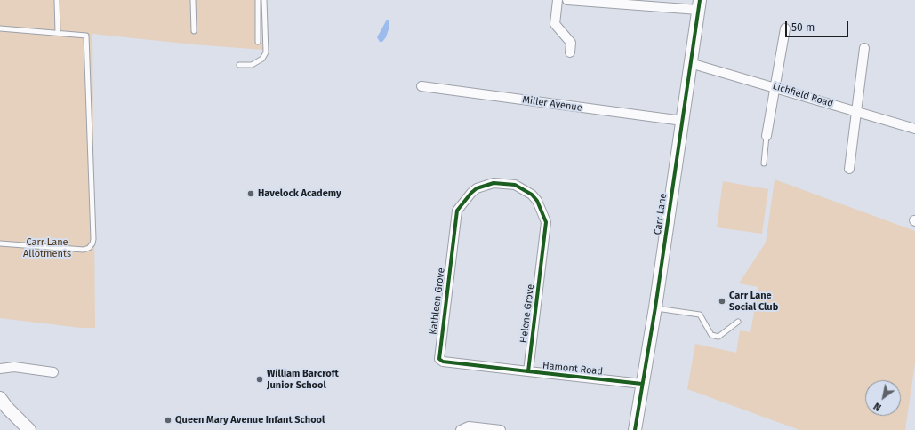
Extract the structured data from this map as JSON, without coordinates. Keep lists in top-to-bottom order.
{
  "streets": {
    "street": [
      "Lichfield Road",
      "Miller Avenue",
      "Carr Lane",
      "Kathleen Grove",
      "Helene Grove",
      "Hamont Road"
    ]
  },
  "crossings": [
    ["Lichfield Road", "Carr Lane"],
    ["Miller Avenue", "Carr Lane"],
    ["Carr Lane", "Hamont Road"],
    ["Kathleen Grove", "Helene Grove"],
    ["Kathleen Grove", "Hamont Road"],
    ["Helene Grove", "Hamont Road"]
  ],
  "parks": ["Carr Lane Allotments"],
  "places": [
    "Havelock Academy",
    "Carr Lane Social Club",
    "William Barcroft Junior School",
    "Queen Mary Avenue Infant School"
  ],
  "scale_bar": "50 m",
  "north": "bottom left"
}
